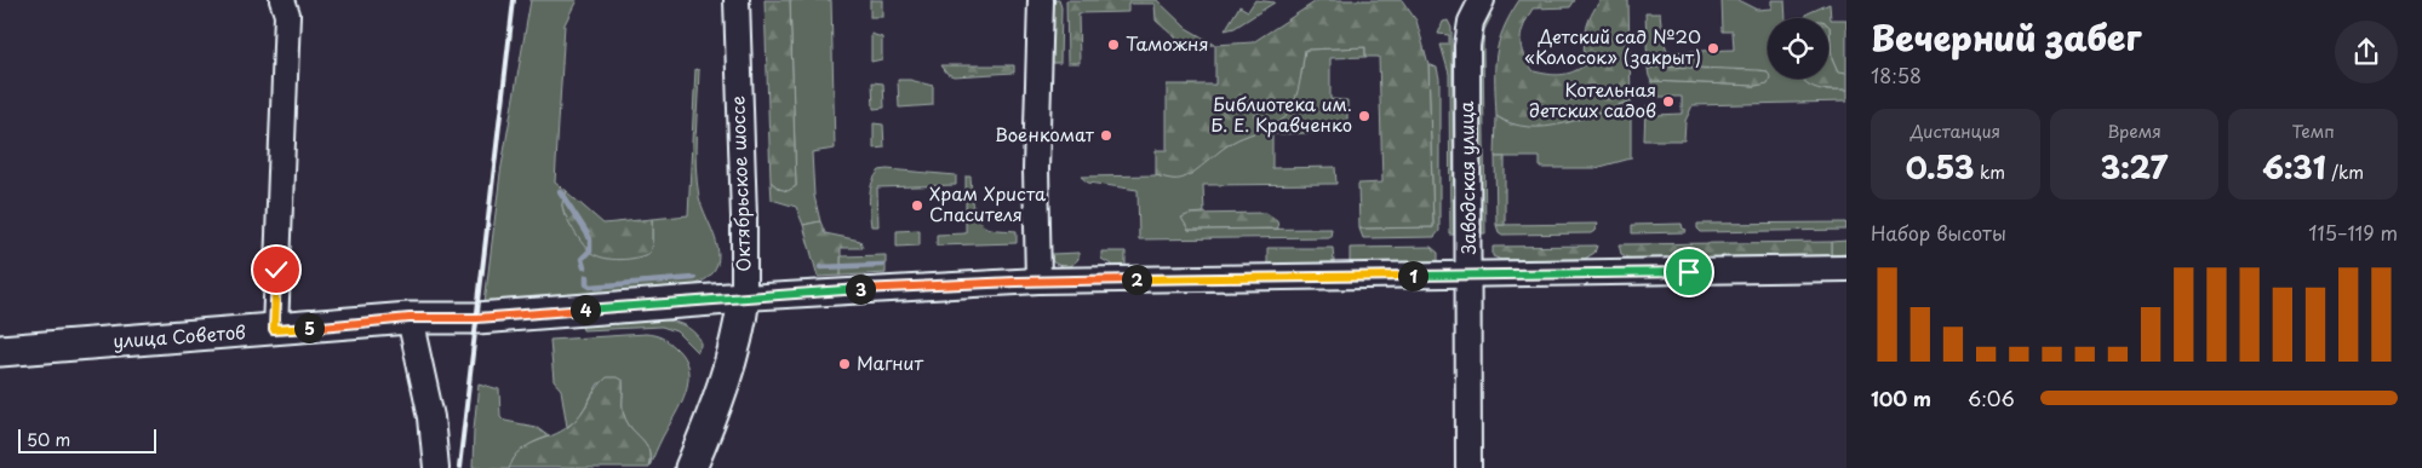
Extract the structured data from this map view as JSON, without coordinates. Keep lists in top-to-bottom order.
{
  "streets": {
    "main road": ["Октябрьское шоссе", "улица Советов"],
    "street": ["Заводская улица"]
  },
  "crossings": [
    ["Заводская улица", "улица Советов"],
    ["Октябрьское шоссе", "улица Советов"]
  ],
  "places": [
    "Таможня",
    "Детский сад №20 «Колосок» (закрыт)",
    "Котельная детских садов",
    "Библиотека им. Б. Е. Кравченко",
    "Военкомат",
    "Храм Христа Спасителя",
    "Магнит"
  ],
  "scale_bar": "50 m",
  "page": {
    "heading": ["Вечерний забег", "18:58"],
    "stats": [
      ["Дистанция", "0.53 km"],
      ["Время", "3:27"],
      ["Темп", "6:31 /km"]
    ],
    "chart": ["Набор высоты", "115–119 m"],
    "pins": [
      "1",
      "2",
      "3",
      "4",
      "5"
    ],
    "list": [
      {
        "name": "100 m",
        "note": "6:06"
      }
    ],
    "scale": "50 m"
  }
}
